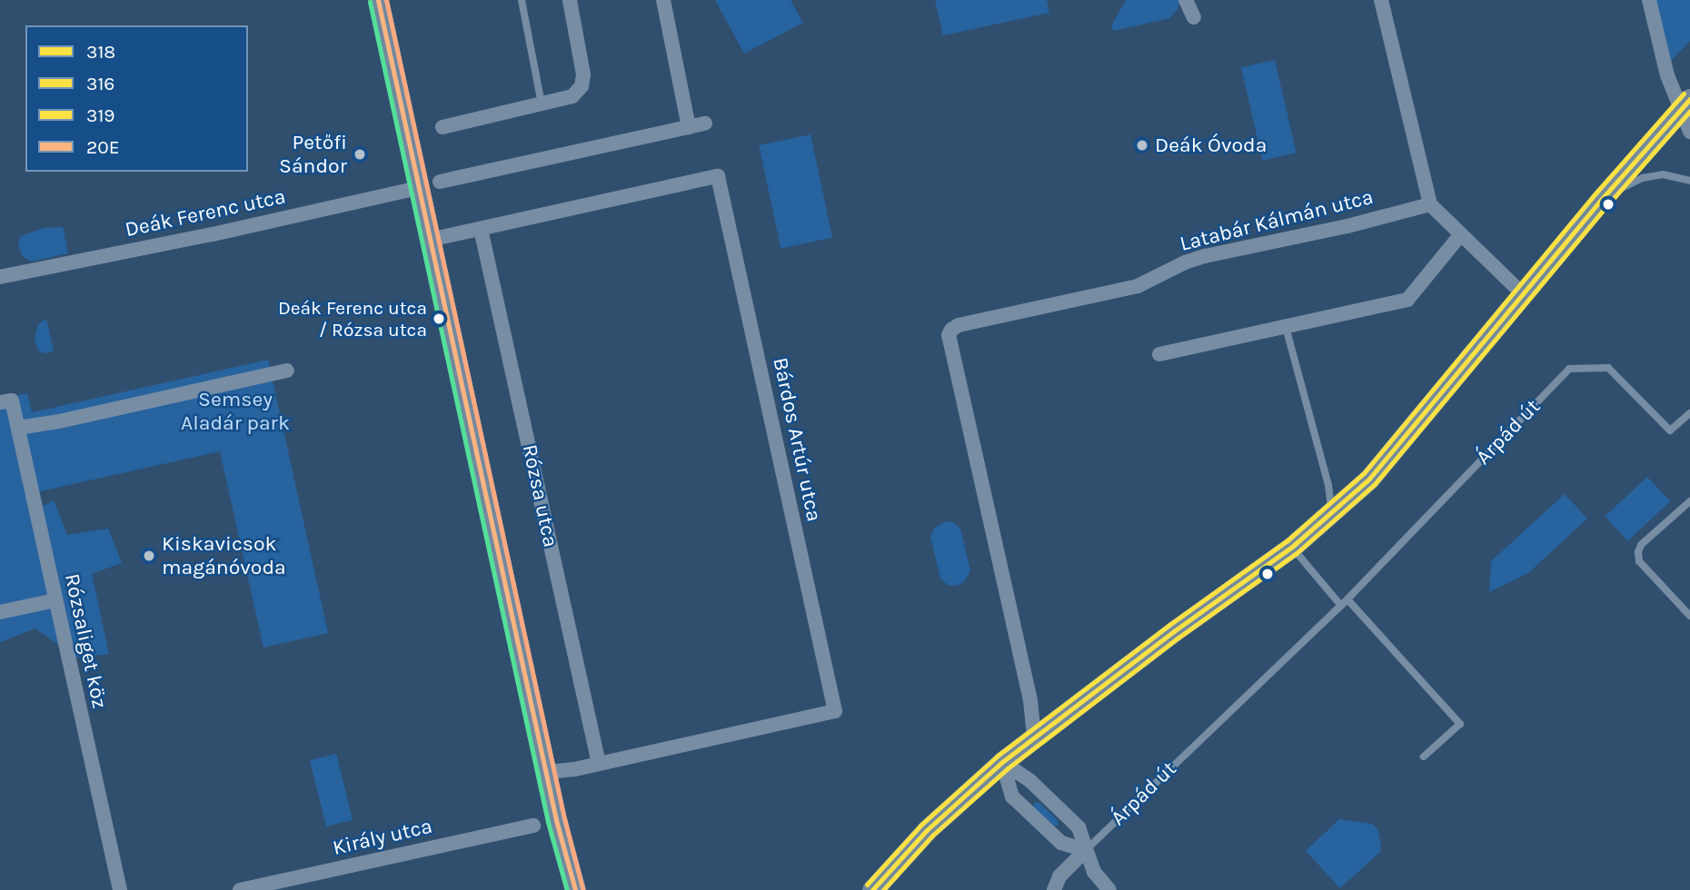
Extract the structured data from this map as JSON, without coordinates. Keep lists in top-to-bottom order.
{
  "streets": {
    "street": [
      "Deák Ferenc utca",
      "Latabár Kálmán utca",
      "Bárdos Artúr utca",
      "Rózsa utca",
      "Rózsaliget köz",
      "Király utca"
    ],
    "lane": ["Árpád út"]
  },
  "crossings": [
    ["Bárdos Artúr utca", "Rózsa utca"]
  ],
  "parks": ["Semsey Aladár park"],
  "places": [
    "Deák Óvoda",
    "Petőfi Sándor",
    "Deák Ferenc utca / Rózsa utca",
    "Kiskavicsok magánóvoda"
  ],
  "lines": [
    "transit line 20E",
    "transit line 319",
    "transit line 318",
    "transit line 316"
  ],
  "legend": [
    "318",
    "316",
    "319",
    "20E"
  ]
}
